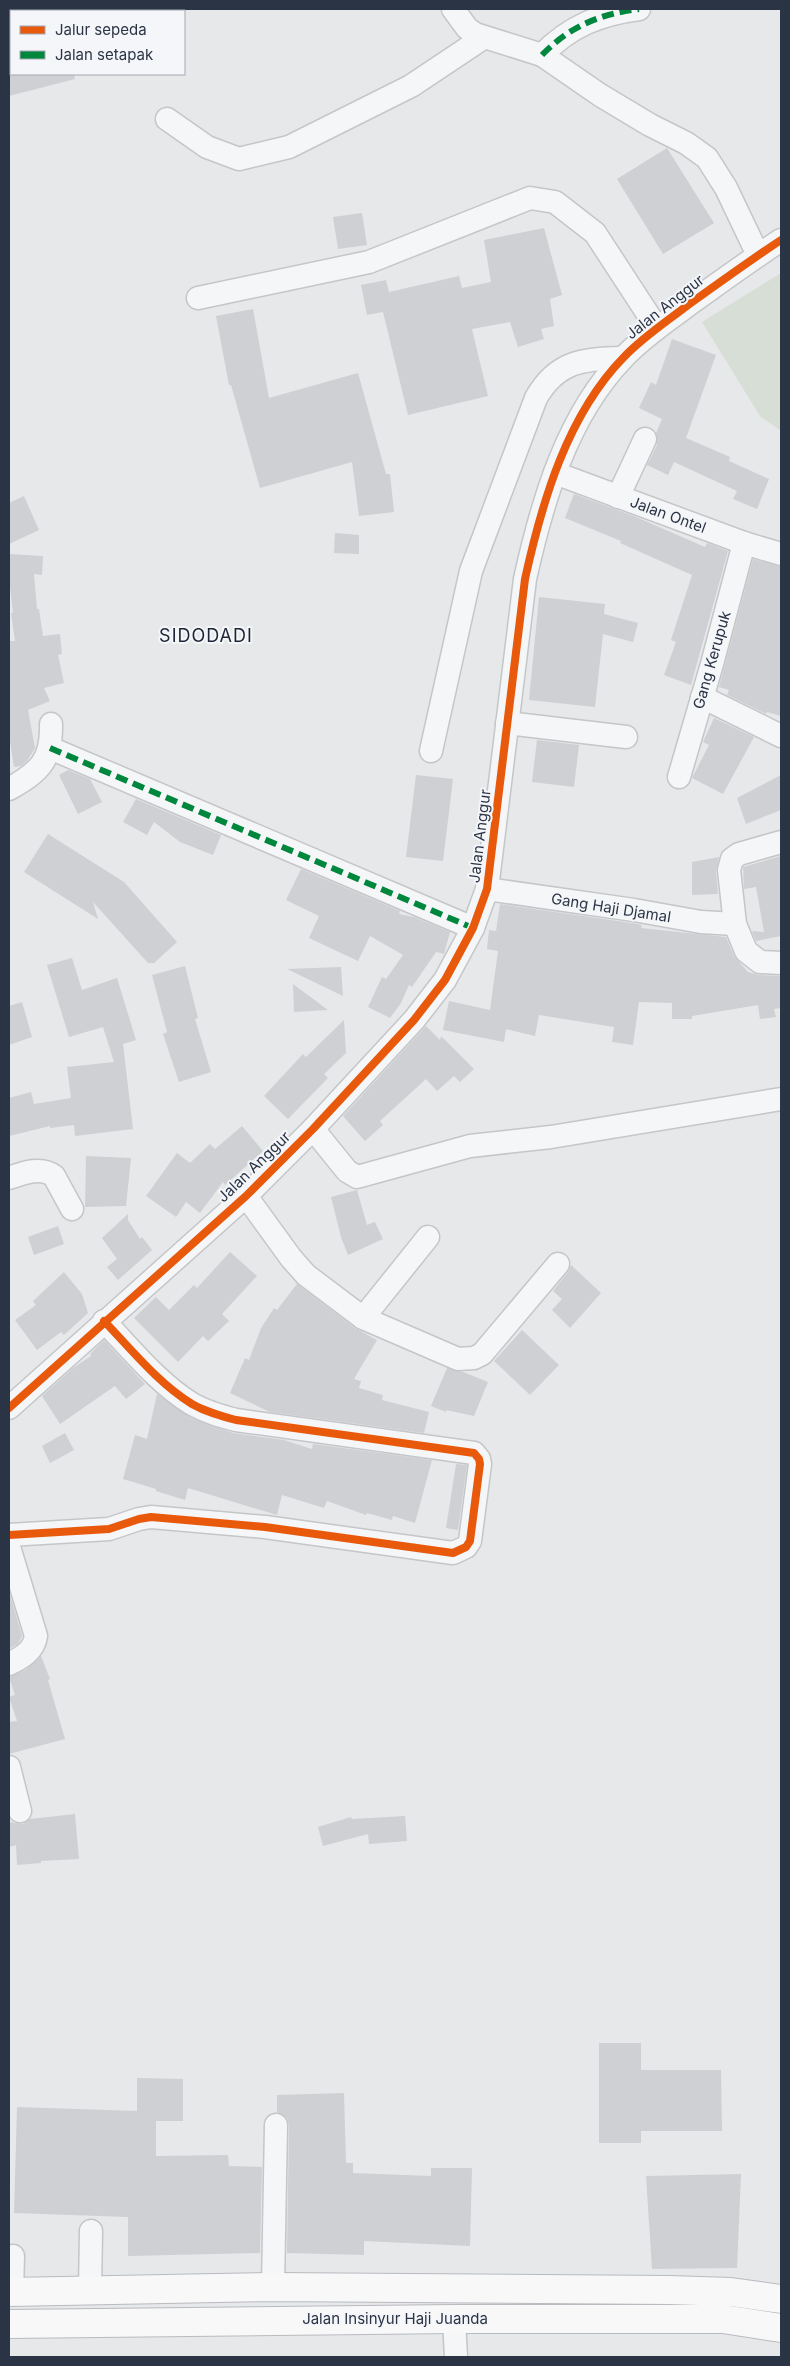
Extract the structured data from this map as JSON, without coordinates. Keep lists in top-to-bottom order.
{
  "streets": {
    "highway": ["Jalan Insinyur Haji Juanda"],
    "street": [
      "Jalan Anggur",
      "Jalan Ontel",
      "Gang Kerupuk",
      "Gang Haji Djamal"
    ]
  },
  "crossings": [
    ["Jalan Anggur", "Jalan Ontel"],
    ["Jalan Anggur", "Gang Haji Djamal"],
    ["Jalan Ontel", "Gang Kerupuk"]
  ],
  "districts": ["SIDODADI"],
  "legend": ["Jalur sepeda", "Jalan setapak"]
}
